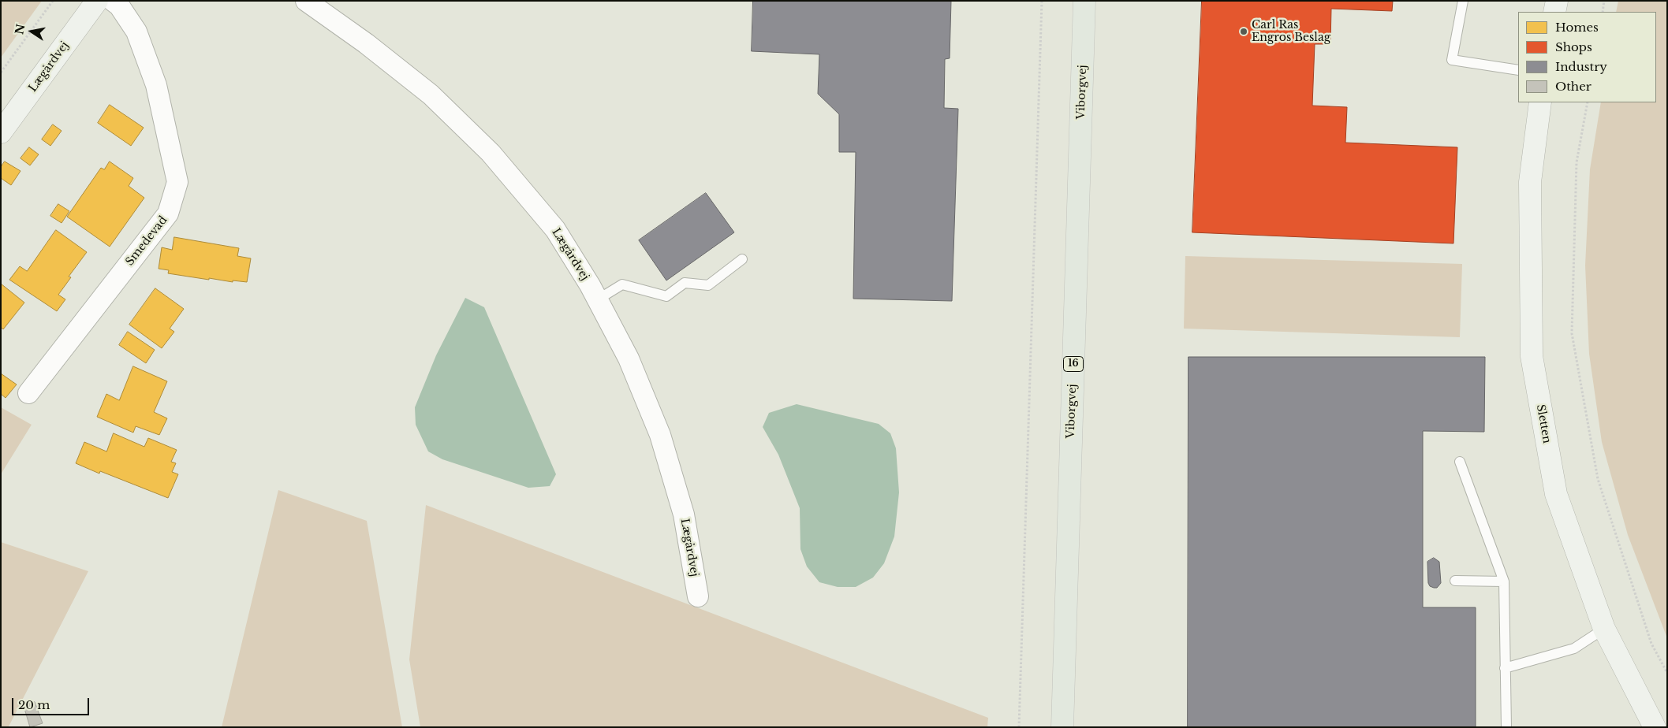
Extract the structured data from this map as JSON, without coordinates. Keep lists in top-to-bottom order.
{
  "streets": {
    "main road": ["Viborgvej", "16"],
    "street": ["Lægårdvej", "Smedevad", "Sletten"]
  },
  "places": ["Carl Ras Engros Beslag"],
  "legend": [
    "Homes",
    "Shops",
    "Industry",
    "Other"
  ],
  "scale_bar": "20 m",
  "north": "left"
}
